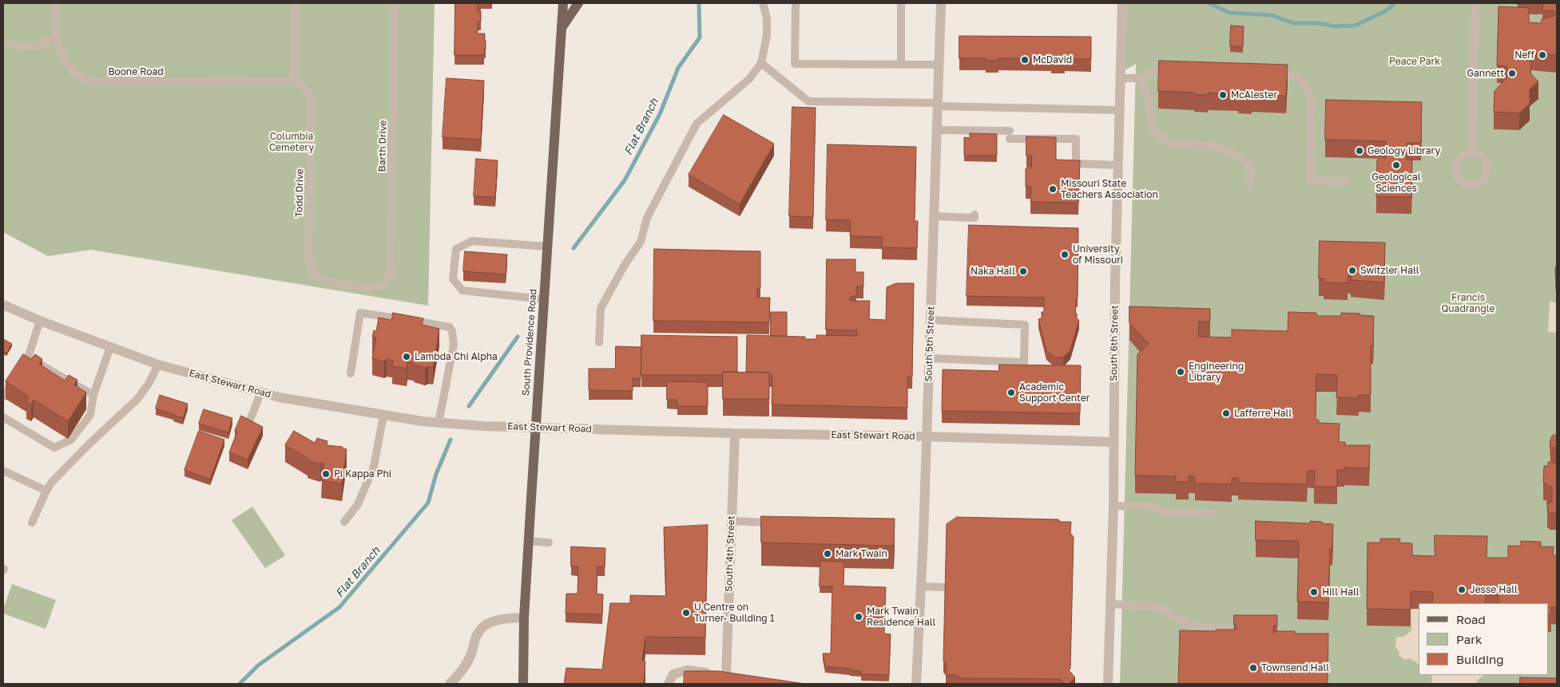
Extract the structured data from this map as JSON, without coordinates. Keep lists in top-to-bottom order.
{
  "streets": {
    "main road": ["South Providence Road"],
    "street": [
      "South 6th Street",
      "South 5th Street",
      "East Stewart Road",
      "South 4th Street"
    ],
    "lane": ["Boone Road", "Barth Drive", "Todd Drive"]
  },
  "crossings": [
    ["Boone Road", "Todd Drive"],
    ["Barth Drive", "Todd Drive"],
    ["South Providence Road", "East Stewart Road"],
    ["South 6th Street", "East Stewart Road"],
    ["South 5th Street", "East Stewart Road"],
    ["East Stewart Road", "South 4th Street"]
  ],
  "water": ["Flat Branch"],
  "parks": ["Peace Park", "Columbia Cemetery", "Francis Quadrangle"],
  "places": [
    "Neff",
    "McDavid",
    "Gannett",
    "McAlester",
    "Geology Library",
    "Geological Sciences",
    "Missouri State Teachers Association",
    "University of Missouri",
    "Switzler Hall",
    "Naka Hall",
    "Lambda Chi Alpha",
    "Engineering Library",
    "Academic Support Center",
    "Lafferre Hall",
    "Pi Kappa Phi",
    "Mark Twain",
    "Jesse Hall",
    "Hill Hall",
    "U Centre on Turner- Building 1",
    "Mark Twain Residence Hall",
    "Townsend Hall"
  ],
  "legend": ["Road", "Park", "Building"]
}
